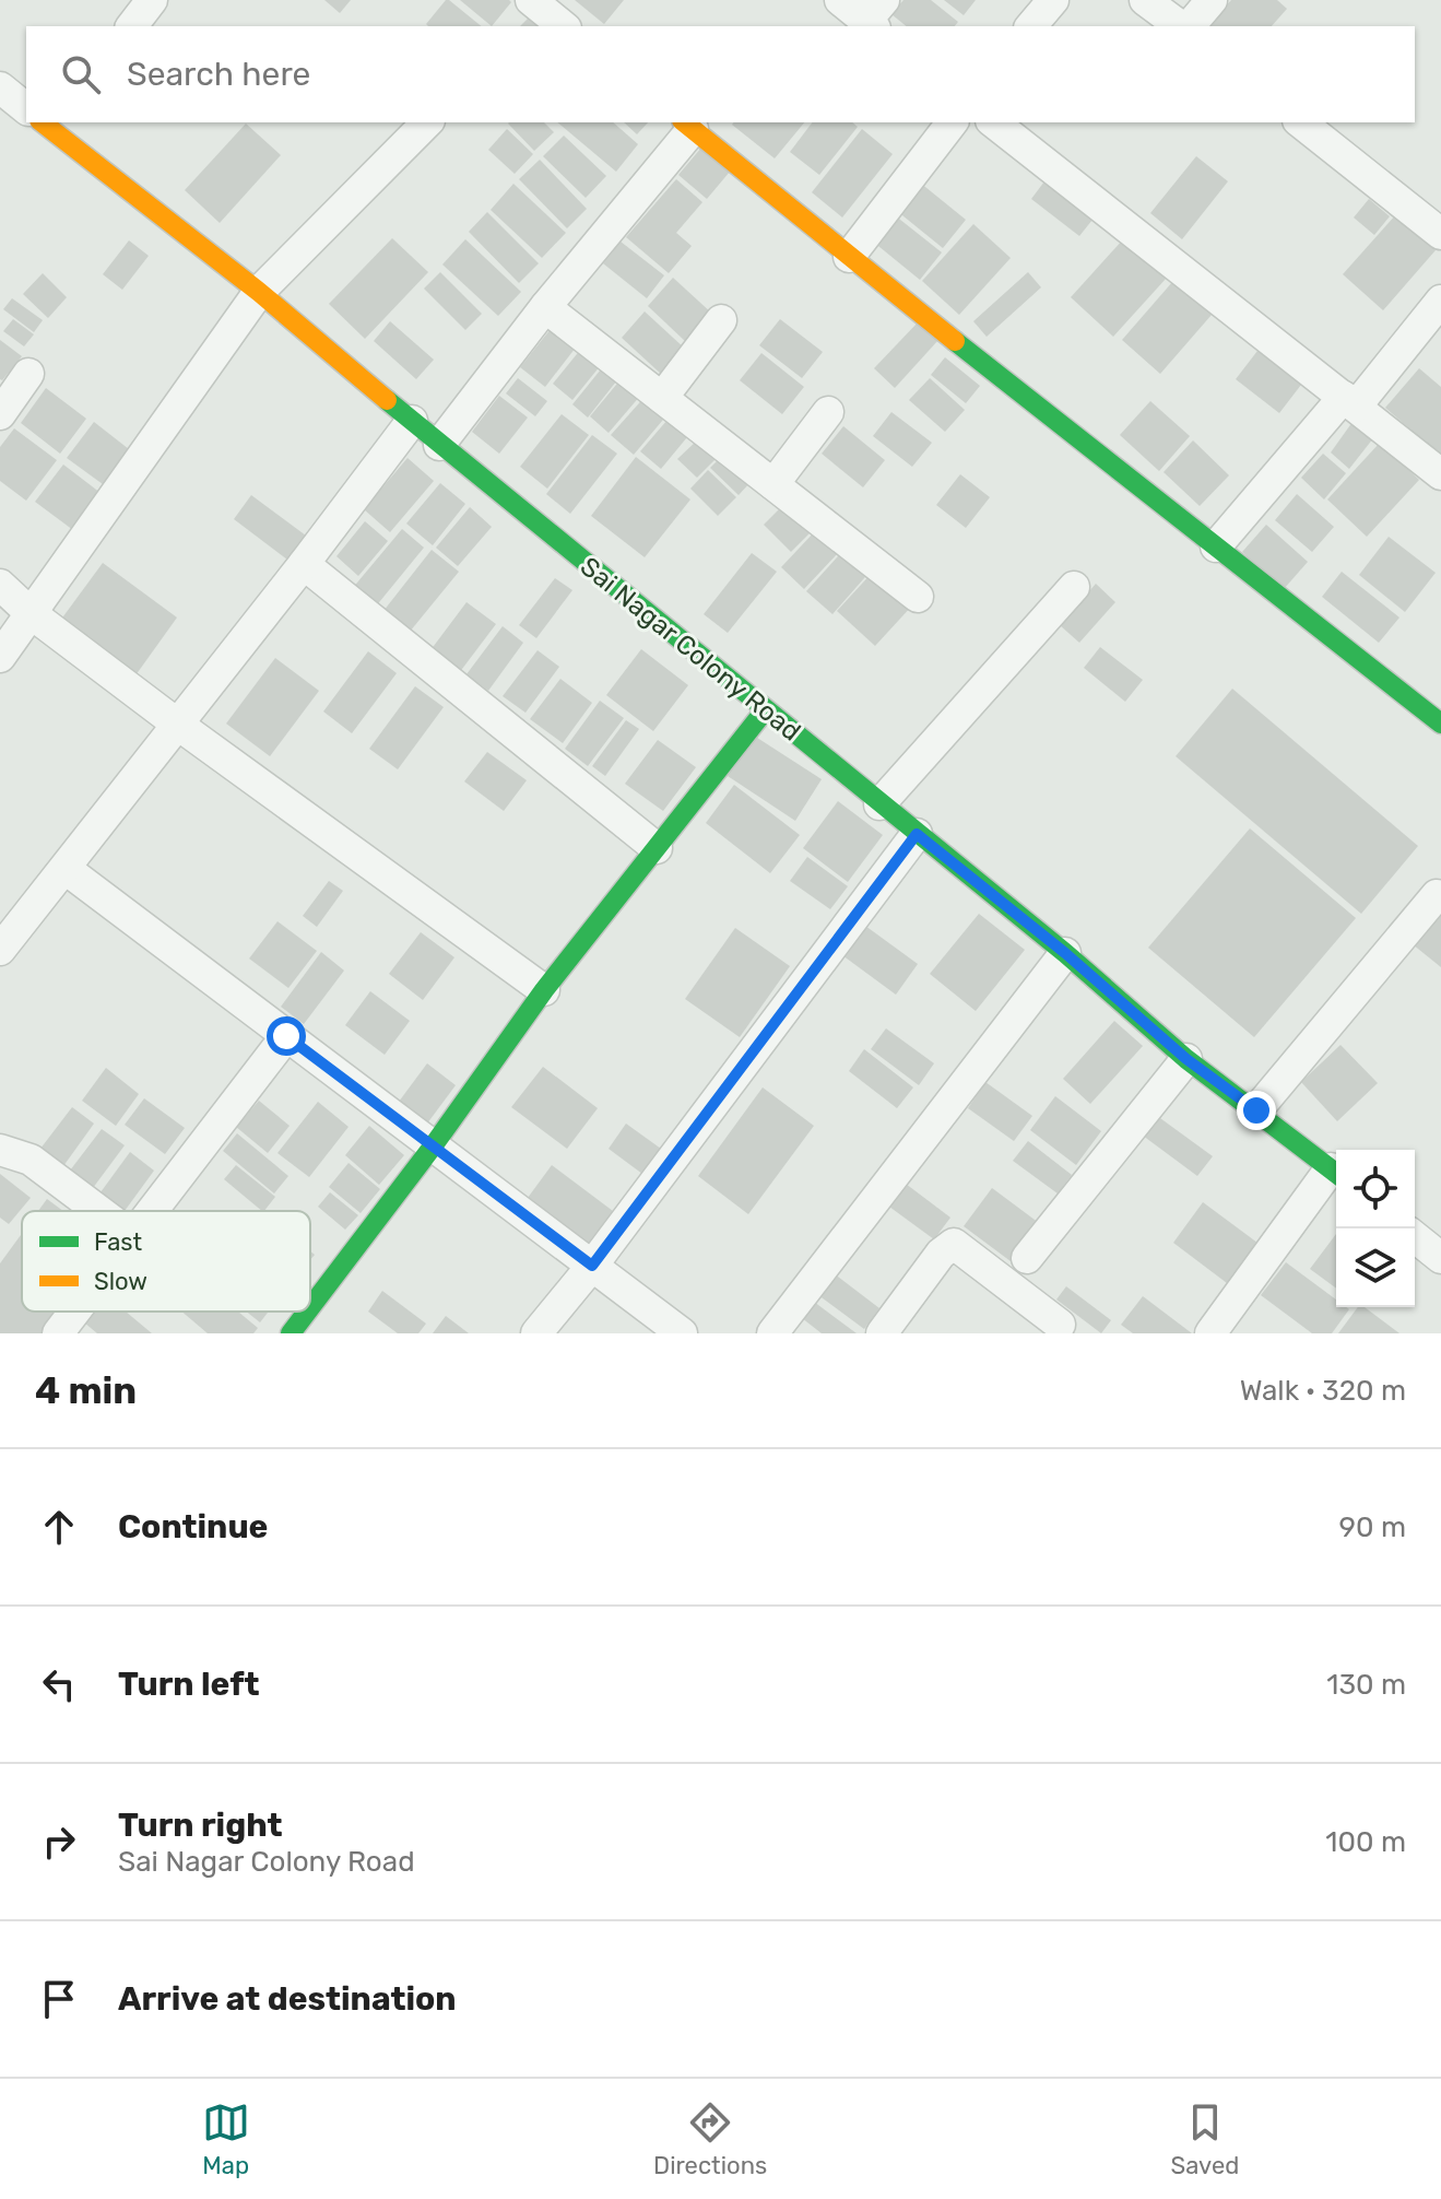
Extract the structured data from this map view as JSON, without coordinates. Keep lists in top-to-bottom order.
{
  "streets": {
    "street": ["Sai Nagar Colony Road"]
  },
  "legend": ["Fast", "Slow"],
  "page": {
    "search": "Search here",
    "heading": ["4 min", "Walk · 320 m"],
    "list": [
      ["Continue", "90 m"],
      ["Turn left", "130 m"],
      ["Turn right", "Sai Nagar Colony Road", "100 m"],
      "Arrive at destination"
    ],
    "nav": ["Map", "Directions", "Saved"]
  }
}
